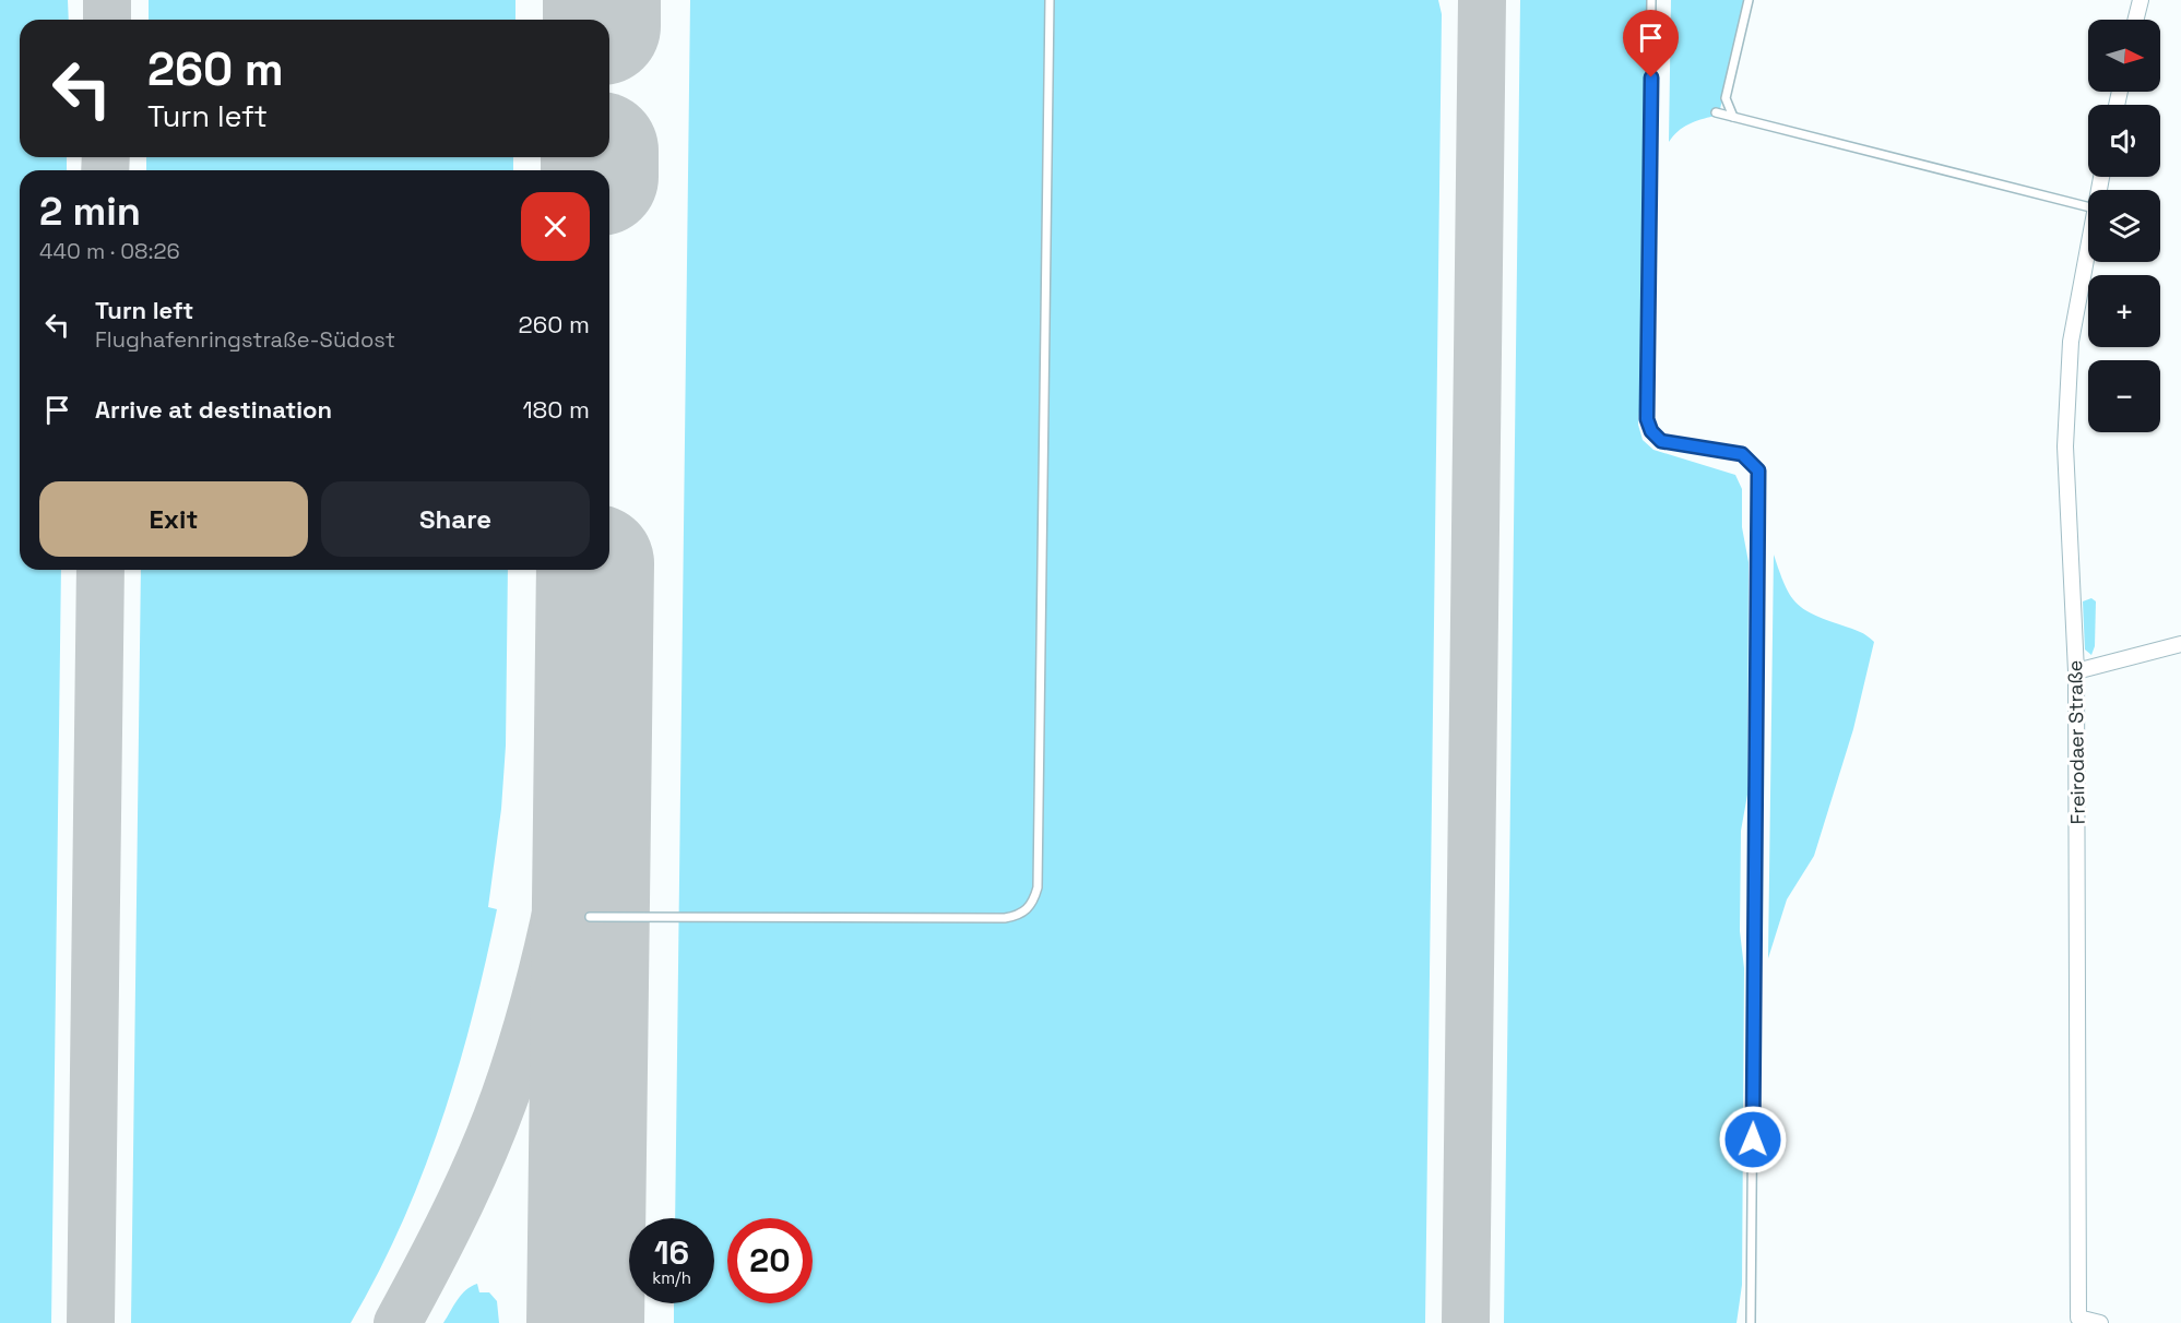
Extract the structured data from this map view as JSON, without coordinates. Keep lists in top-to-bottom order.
{
  "streets": {
    "street": ["Freirodaer Straße"]
  },
  "north": "right",
  "page": {
    "map_buttons": ["+", "−"],
    "turn": ["260 m", "Turn left"],
    "heading": ["2 min", "440 m · 08:26"],
    "list": [
      {
        "name": "Turn left",
        "note": "Flughafenringstraße-Südost",
        "value": "260 m"
      },
      {
        "name": "Arrive at destination",
        "value": "180 m"
      }
    ],
    "buttons": ["Exit", "Share"],
    "speed": "16 km/h",
    "limit": "20"
  }
}
